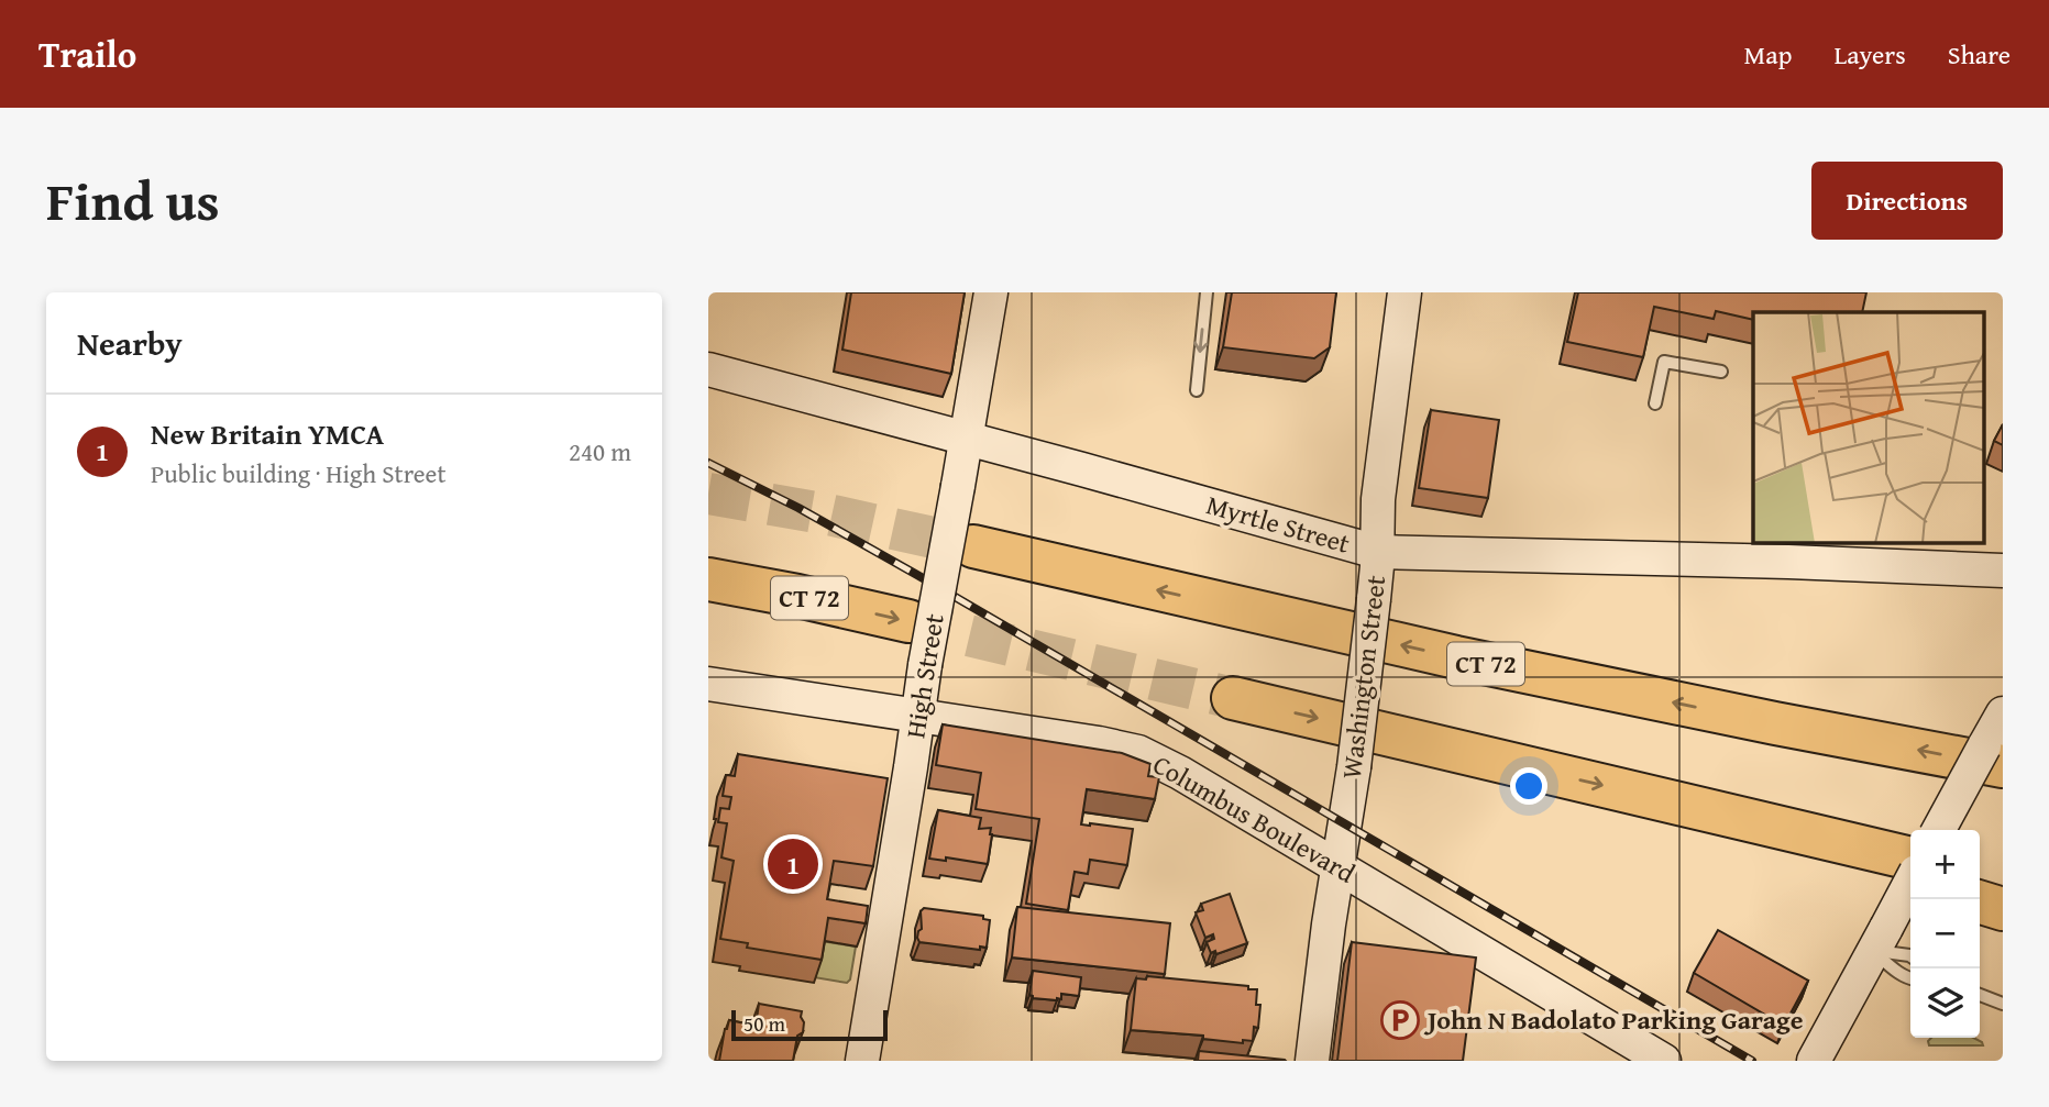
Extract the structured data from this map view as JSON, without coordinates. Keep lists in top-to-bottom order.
{
  "streets": {
    "highway": ["CT 72"],
    "street": [
      "Myrtle Street",
      "High Street",
      "Washington Street",
      "Columbus Boulevard"
    ]
  },
  "crossings": [
    ["Myrtle Street", "High Street"],
    ["Myrtle Street", "Washington Street"],
    ["High Street", "Columbus Boulevard"],
    ["Washington Street", "Columbus Boulevard"]
  ],
  "places": {
    "parking": ["John N Badolato Parking Garage"]
  },
  "scale_bar": "50 m",
  "page": {
    "header": "Trailo",
    "nav": ["Map", "Layers", "Share"],
    "title": "Find us",
    "buttons": "Directions",
    "heading": "Nearby",
    "list": [
      {
        "mark": "1",
        "name": "New Britain YMCA",
        "note": "Public building · High Street",
        "value": "240 m"
      }
    ],
    "map_buttons": ["+", "−"],
    "pins": "1",
    "scale": "50 m"
  }
}
